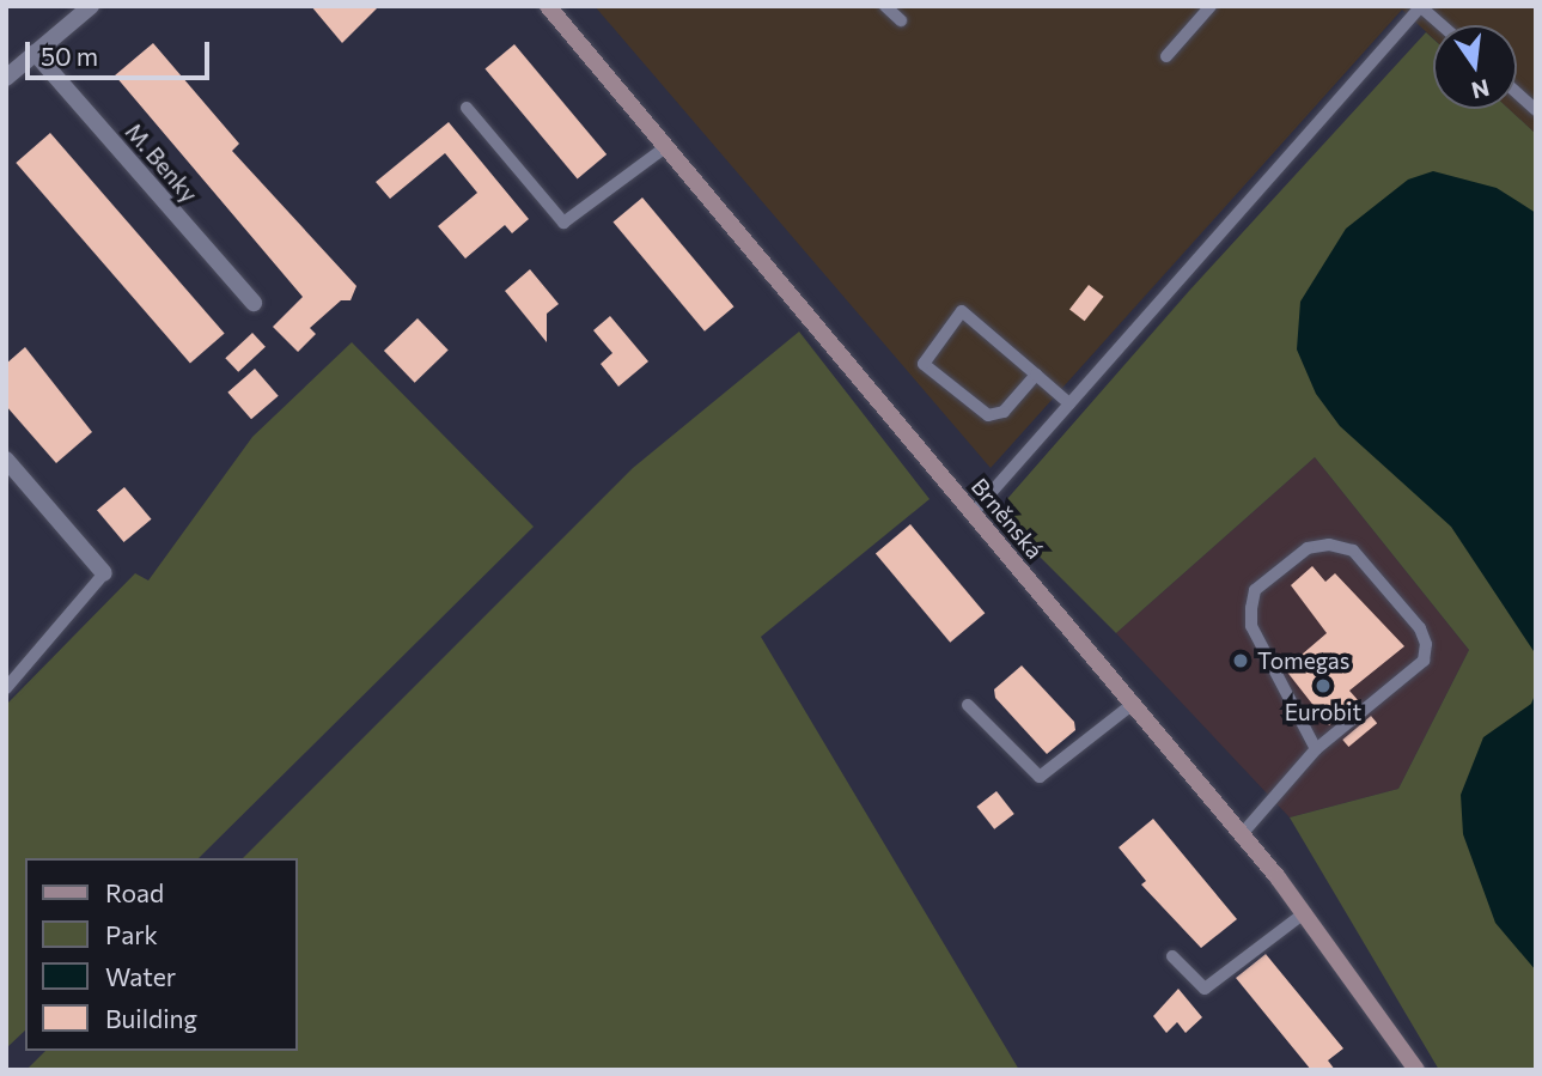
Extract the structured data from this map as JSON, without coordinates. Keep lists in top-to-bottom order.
{
  "streets": {
    "main road": ["Brněnská"],
    "street": ["M. Benky"]
  },
  "places": ["Tomegas", "Eurobit"],
  "legend": [
    "Road",
    "Park",
    "Water",
    "Building"
  ],
  "scale_bar": "50 m",
  "north": "bottom"
}
